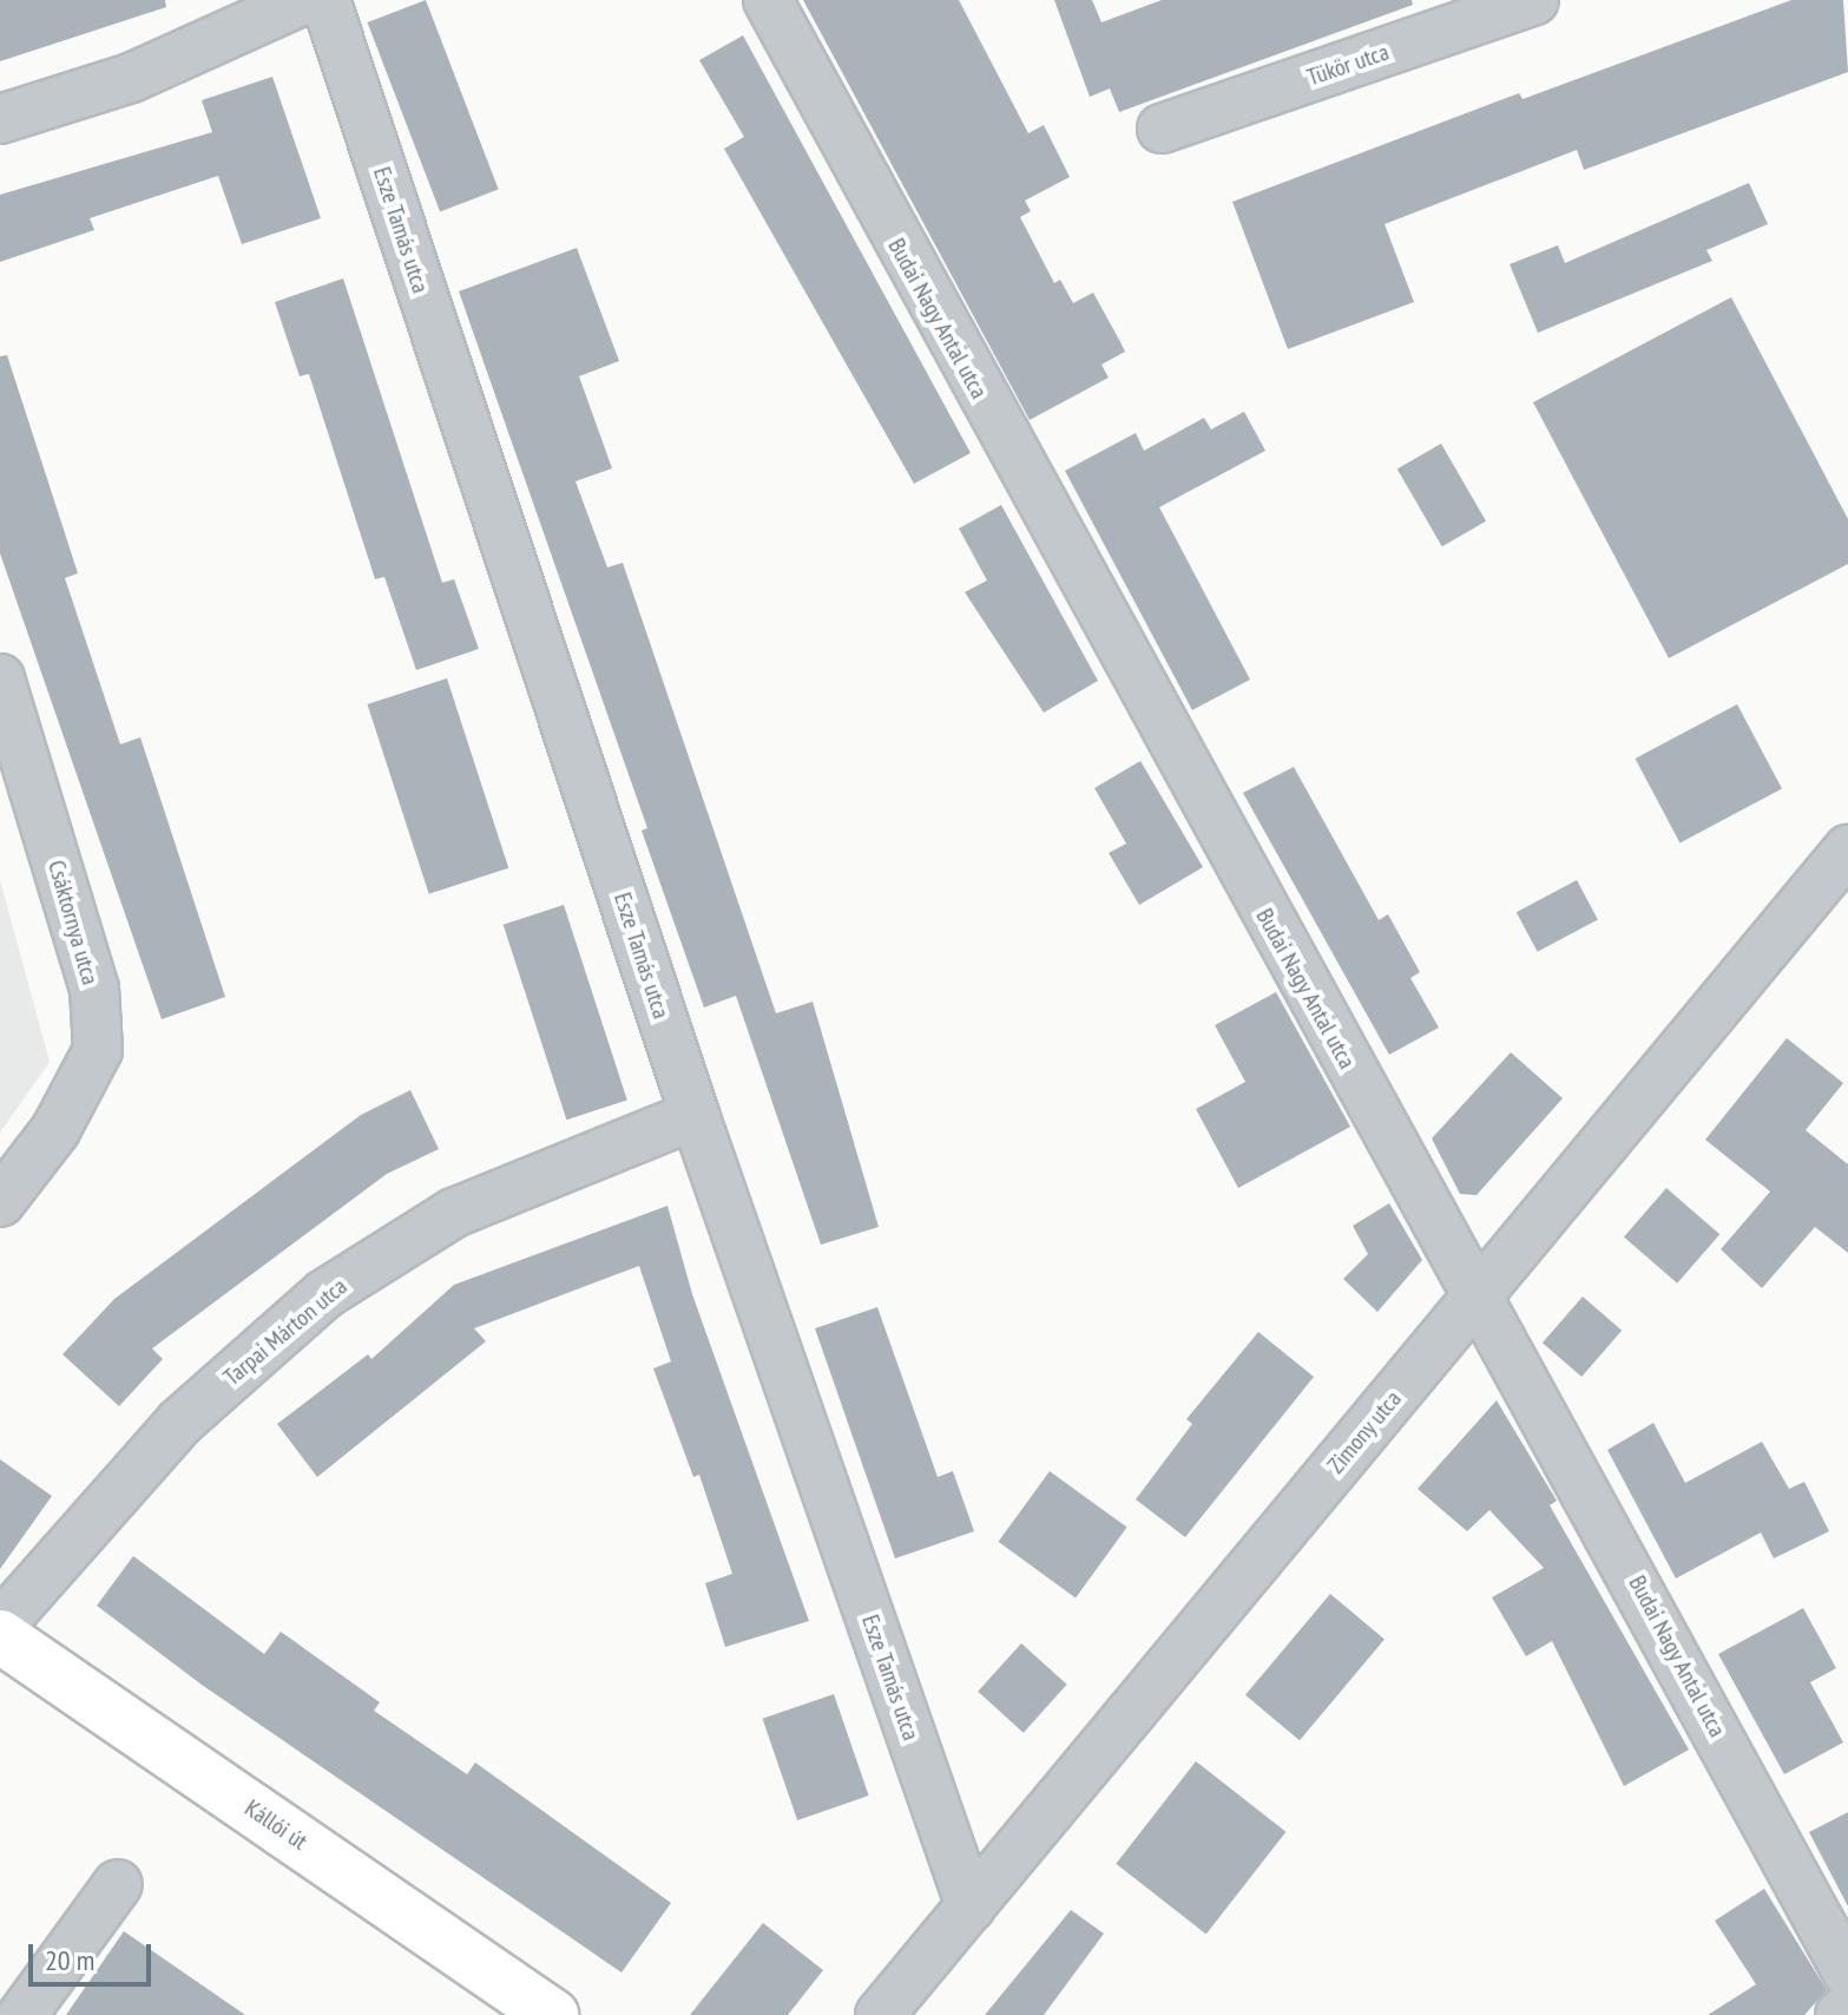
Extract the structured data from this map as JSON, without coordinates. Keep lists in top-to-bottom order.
{
  "streets": {
    "main road": ["Kállói út"],
    "street": [
      "Tükör utca",
      "Esze Tamás utca",
      "Budai Nagy Antal utca",
      "Csáktornya utca",
      "Tarpai Márton utca",
      "Zimony utca"
    ]
  },
  "crossings": [
    ["Esze Tamás utca", "Tarpai Márton utca"],
    ["Esze Tamás utca", "Zimony utca"],
    ["Budai Nagy Antal utca", "Zimony utca"]
  ],
  "scale_bar": "20 m"
}
